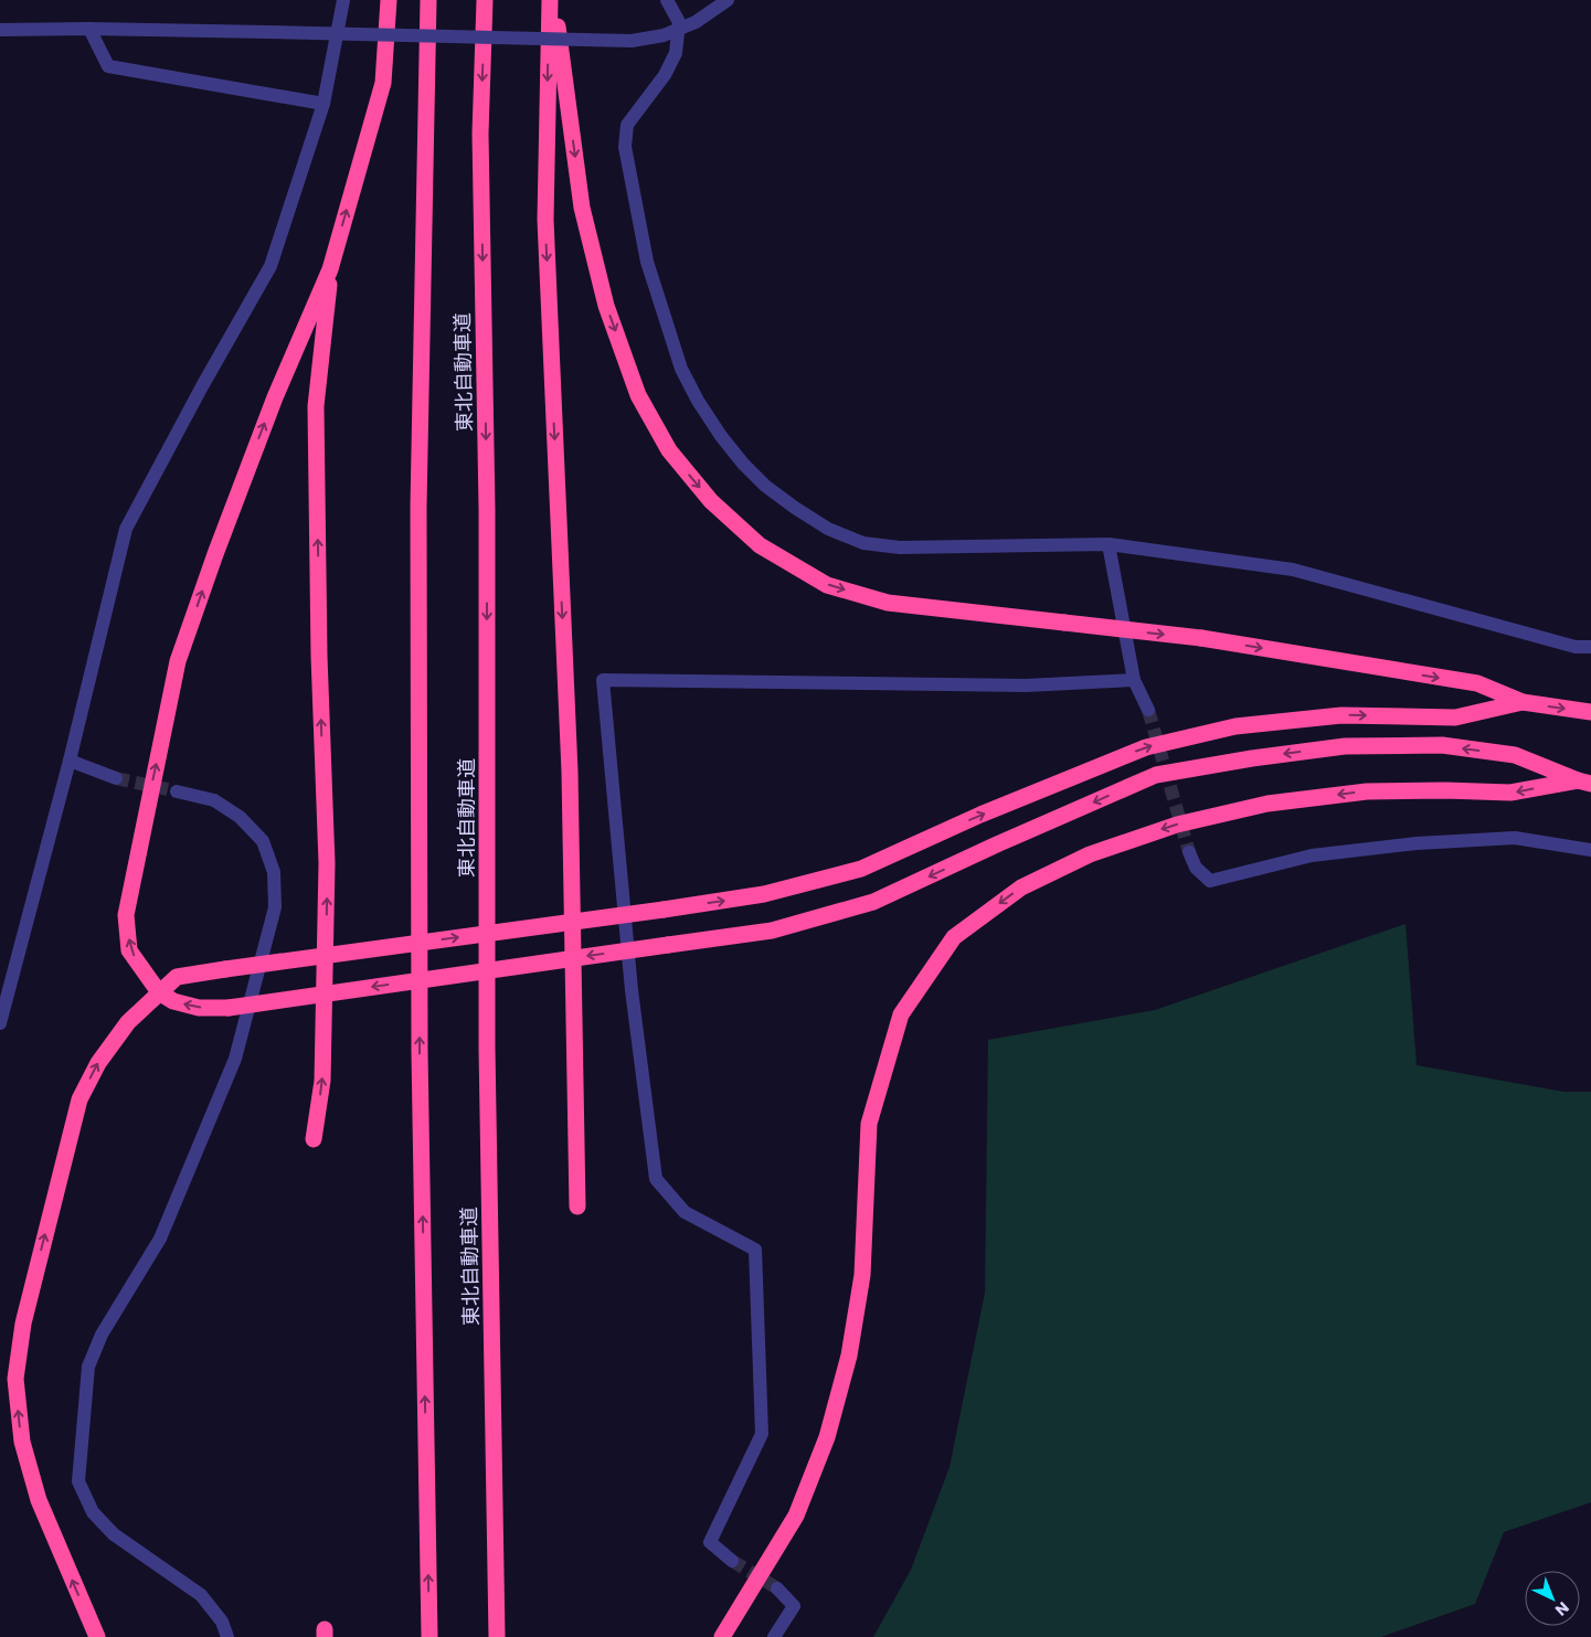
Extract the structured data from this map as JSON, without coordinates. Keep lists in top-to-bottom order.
{
  "streets": {
    "highway": ["東北自動車道"]
  },
  "north": "bottom right"
}
